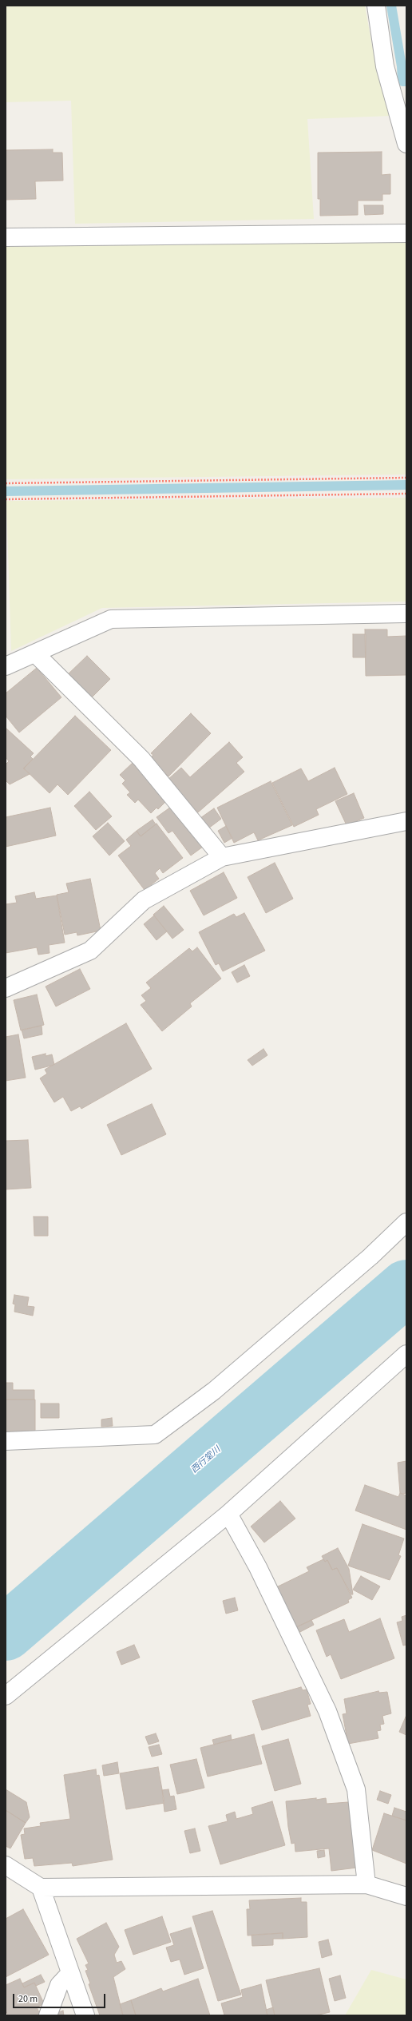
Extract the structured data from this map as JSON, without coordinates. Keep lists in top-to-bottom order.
{
  "water": ["西行堂川"],
  "scale_bar": "20 m"
}
